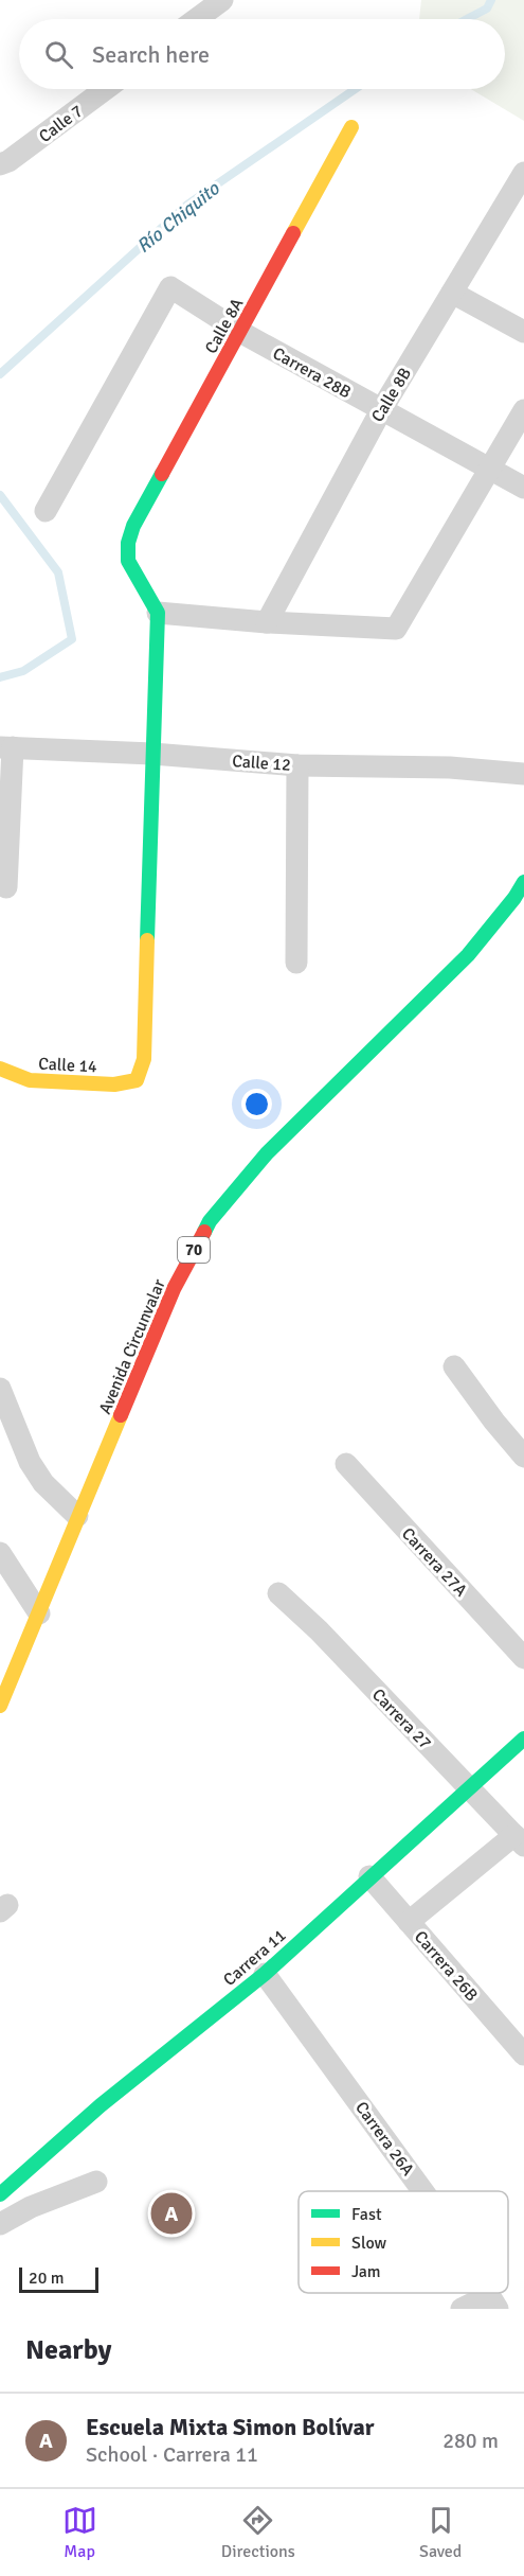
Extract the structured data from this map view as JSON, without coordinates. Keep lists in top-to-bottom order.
{
  "streets": {
    "street": [
      "Calle 7",
      "Calle 8A",
      "Carrera 28B",
      "Calle 8B",
      "Calle 12",
      "Calle 14",
      "70",
      "Avenida Circunvalar",
      "Carrera 27A",
      "Carrera 27",
      "Carrera 11",
      "Carrera 26B",
      "Carrera 26A"
    ]
  },
  "crossings": [
    ["Calle 8A", "Carrera 28B"],
    ["Carrera 28B", "Calle 8B"],
    ["Calle 12", "Calle 14"],
    ["Carrera 27", "Carrera 11"],
    ["Carrera 11", "Carrera 26B"],
    ["Carrera 11", "Carrera 26A"]
  ],
  "water": ["Río Chiquito"],
  "legend": ["Fast", "Slow", "Jam"],
  "scale_bar": "20 m",
  "page": {
    "search": "Search here",
    "pins": "A",
    "scale": "20 m",
    "heading": "Nearby",
    "list": [
      {
        "mark": "A",
        "name": "Escuela Mixta Simon Bolívar",
        "note": "School · Carrera 11",
        "value": "280 m"
      }
    ],
    "nav": ["Map", "Directions", "Saved"]
  }
}
